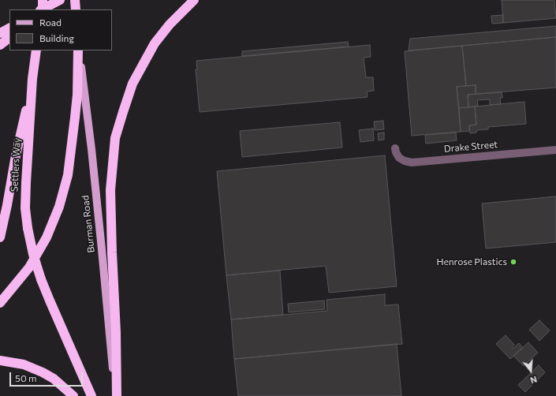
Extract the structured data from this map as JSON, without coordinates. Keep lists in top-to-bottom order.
{
  "streets": {
    "highway": ["Settlers Way"],
    "main road": ["Burman Road"],
    "lane": ["Drake Street"]
  },
  "places": ["Henrose Plastics"],
  "legend": ["Road", "Building"],
  "scale_bar": "50 m",
  "north": "bottom"
}
